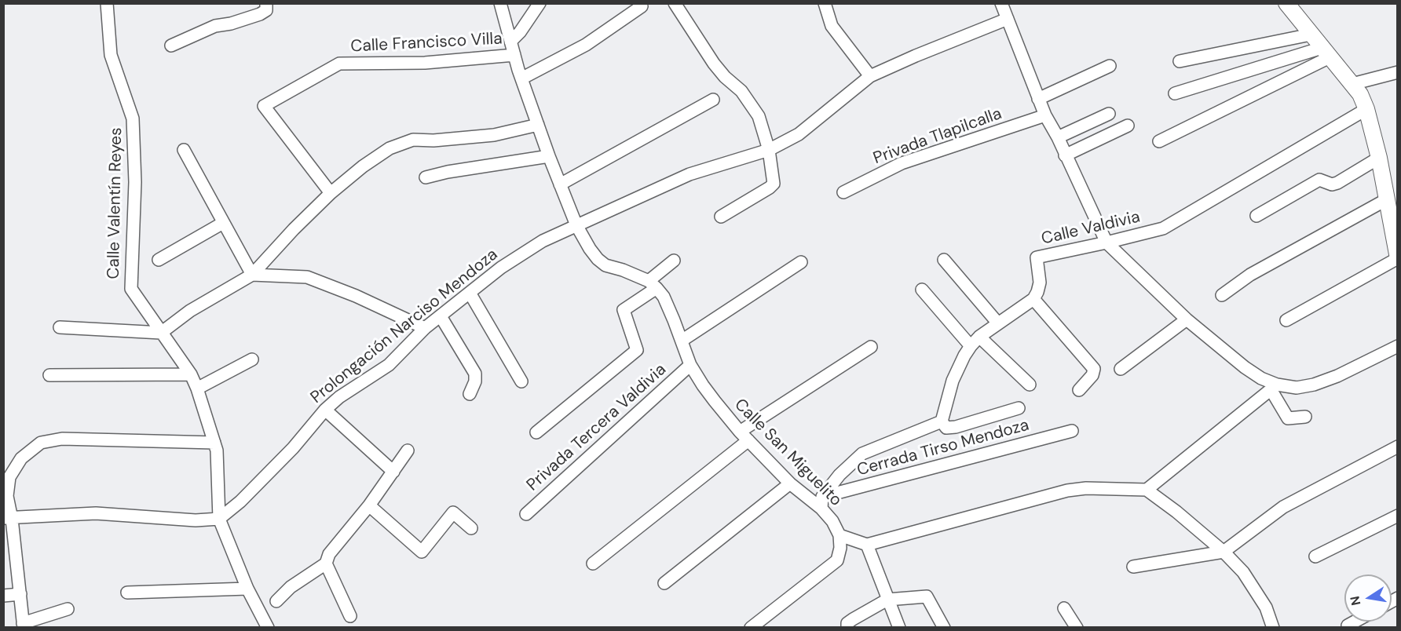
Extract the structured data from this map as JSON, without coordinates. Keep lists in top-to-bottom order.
{
  "streets": {
    "street": [
      "Calle Francisco Villa",
      "Privada Tlapilcalla",
      "Calle Valentín Reyes",
      "Calle Valdivia",
      "Prolongación Narciso Mendoza",
      "Privada Tercera Valdivia",
      "Cerrada Tirso Mendoza",
      "Calle San Miguelito"
    ]
  },
  "crossings": [
    ["Calle Valentín Reyes", "Prolongación Narciso Mendoza"],
    ["Privada Tercera Valdivia", "Calle San Miguelito"],
    ["Cerrada Tirso Mendoza", "Calle San Miguelito"]
  ],
  "north": "left"
}
